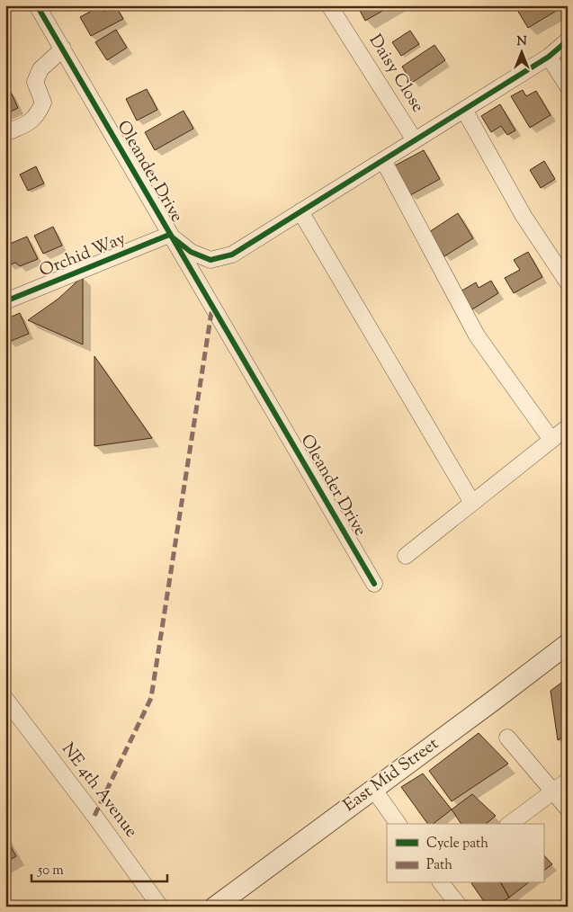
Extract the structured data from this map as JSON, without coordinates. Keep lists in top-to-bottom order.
{
  "streets": {
    "street": [
      "Daisy Close",
      "Oleander Drive",
      "Orchid Way",
      "East Mid Street",
      "NE 4th Avenue"
    ]
  },
  "crossings": [
    ["Oleander Drive", "Orchid Way"]
  ],
  "legend": ["Cycle path", "Path"],
  "scale_bar": "50 m",
  "north": "top"
}
